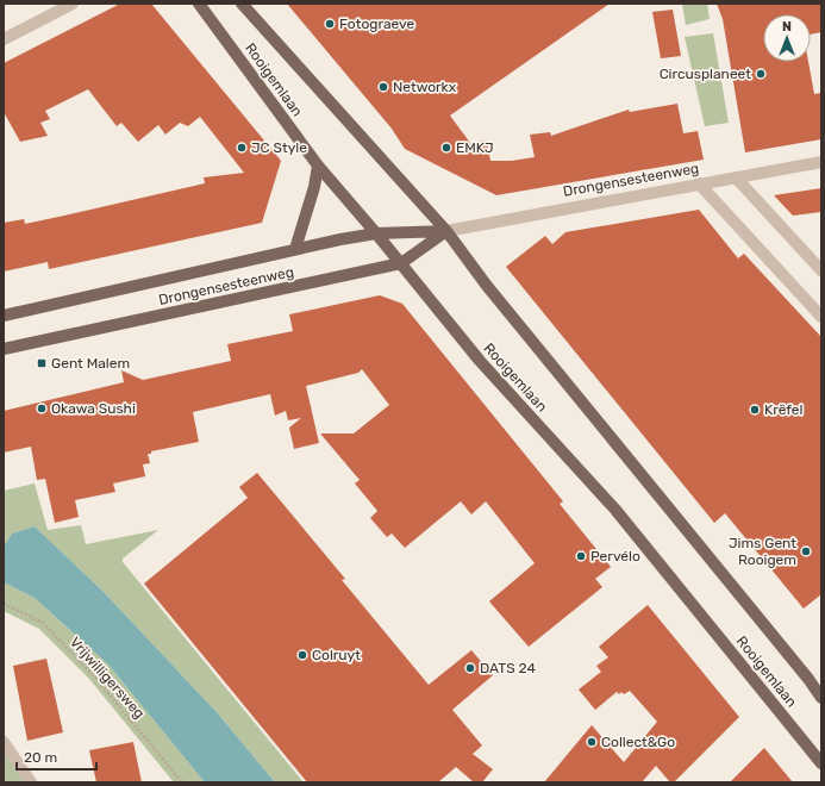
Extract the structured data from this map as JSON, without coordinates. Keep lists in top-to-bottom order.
{
  "streets": {
    "main road": ["Rooigemlaan", "Drongensesteenweg"],
    "path": ["Vrijwilligersweg"]
  },
  "crossings": [
    ["Rooigemlaan", "Drongensesteenweg"]
  ],
  "places": {
    "other": [
      "Fotograeve",
      "Circusplaneet",
      "Networkx",
      "JC Style",
      "EMKJ",
      "Okawa Sushi",
      "Krëfel",
      "Jims Gent Rooigem",
      "Pervélo",
      "Colruyt",
      "DATS 24",
      "Collect&Go"
    ],
    "transit": ["Gent Malem"]
  },
  "scale_bar": "20 m",
  "north": "top"
}
